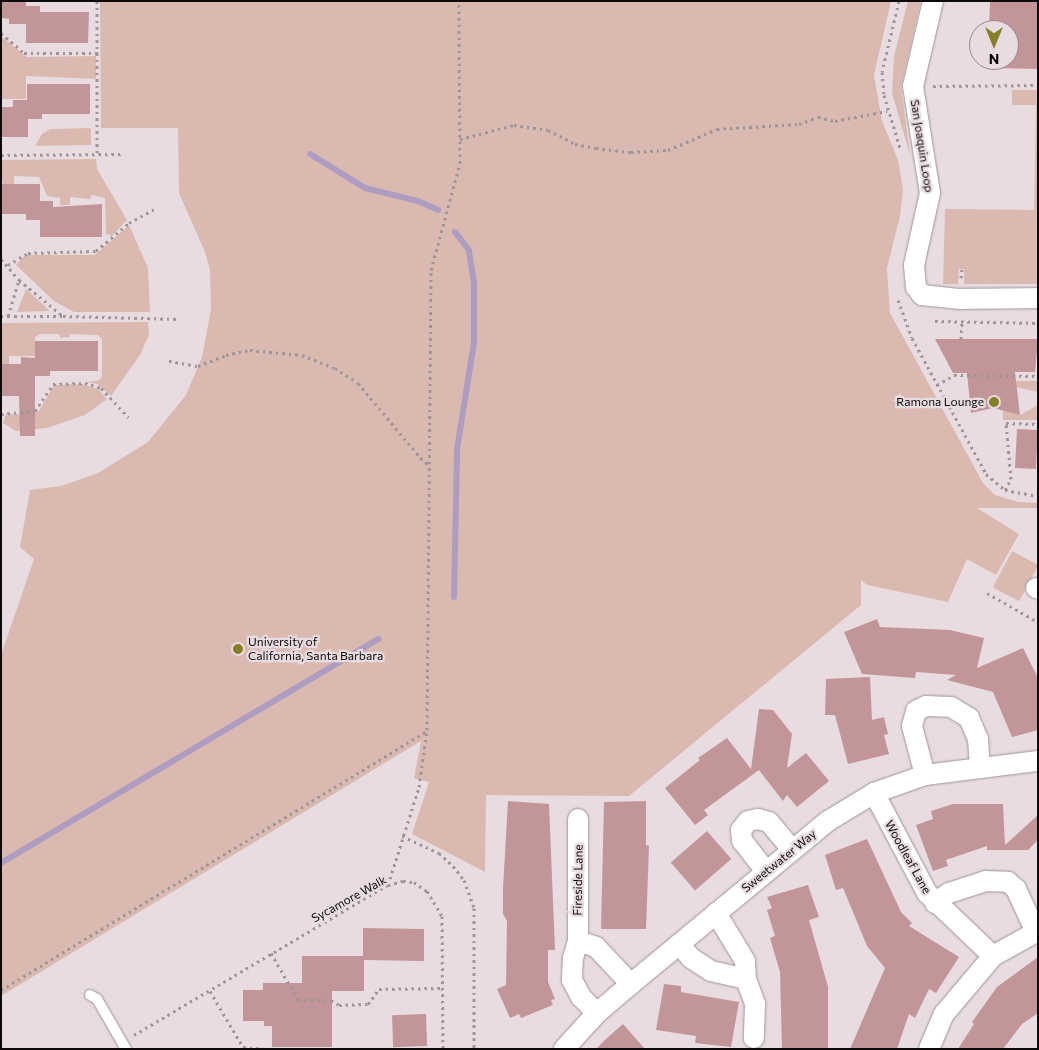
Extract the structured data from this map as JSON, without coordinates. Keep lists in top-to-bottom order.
{
  "streets": {
    "street": [
      "San Joaquin Loop",
      "Woodleaf Lane",
      "Sweetwater Way",
      "Fireside Lane"
    ],
    "path": ["Sycamore Walk"]
  },
  "crossings": [
    ["Woodleaf Lane", "Sweetwater Way"],
    ["Sweetwater Way", "Fireside Lane"]
  ],
  "places": ["Ramona Lounge", "University of California, Santa Barbara"],
  "north": "bottom"
}
